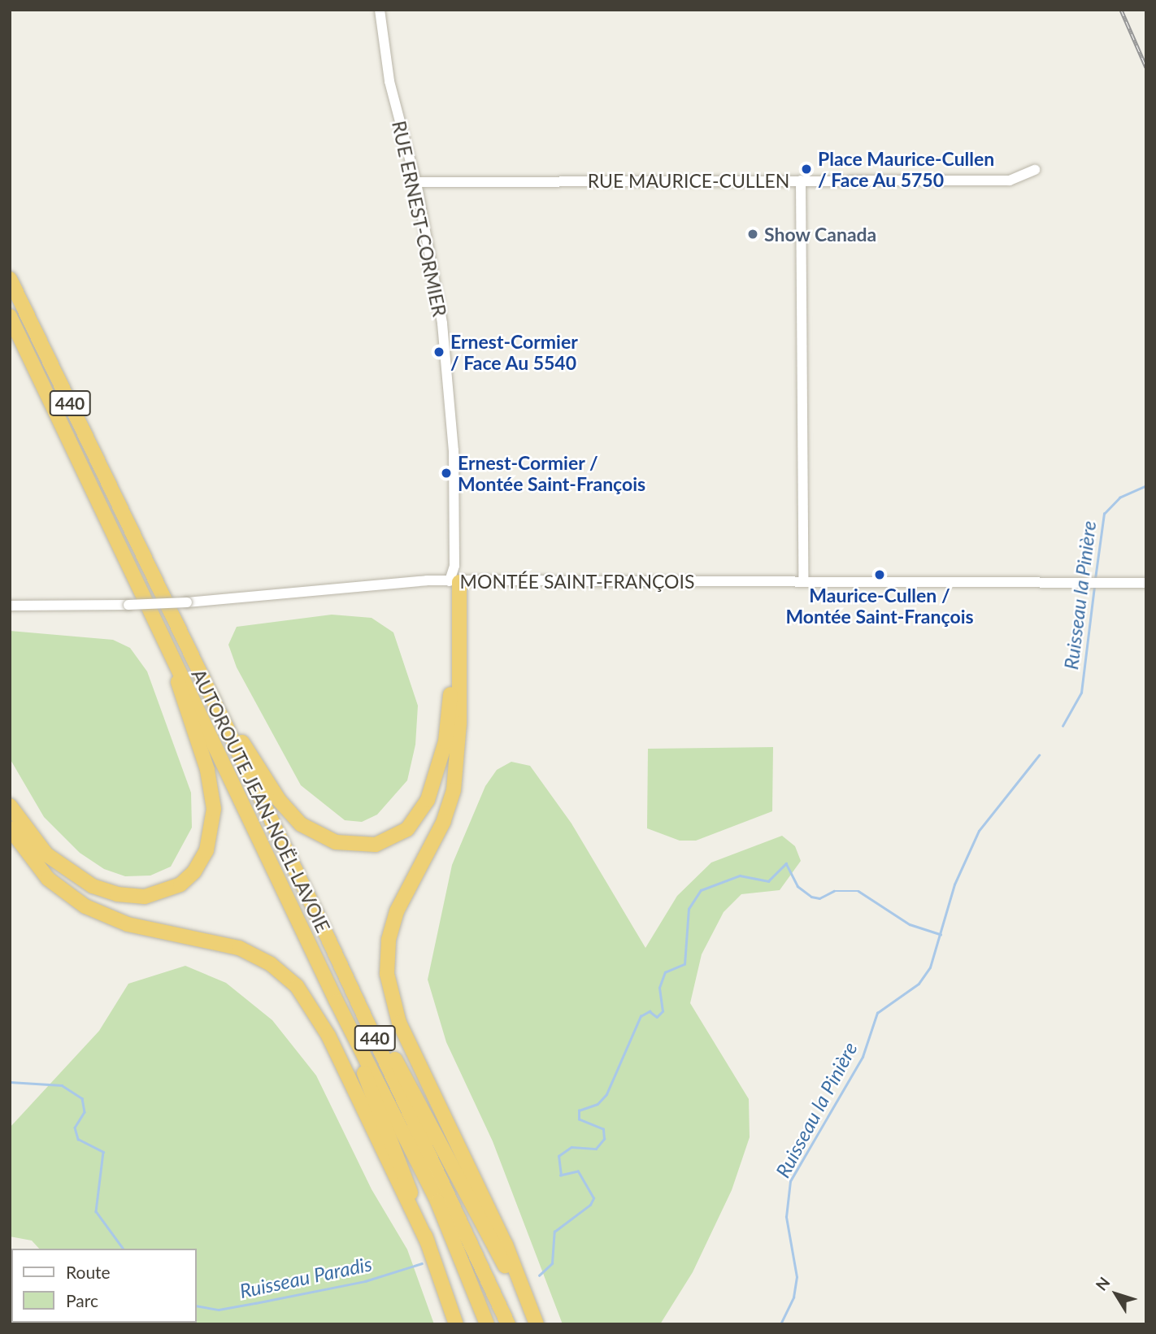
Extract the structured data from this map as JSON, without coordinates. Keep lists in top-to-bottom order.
{
  "streets": {
    "highway": ["440", "AUTOROUTE JEAN-NOËL-LAVOIE"],
    "street": ["RUE MAURICE-CULLEN", "RUE ERNEST-CORMIER", "MONTÉE SAINT-FRANÇOIS"]
  },
  "crossings": [
    ["RUE MAURICE-CULLEN", "RUE ERNEST-CORMIER"],
    ["RUE MAURICE-CULLEN", "MONTÉE SAINT-FRANÇOIS"],
    ["RUE ERNEST-CORMIER", "MONTÉE SAINT-FRANÇOIS"]
  ],
  "water": ["Ruisseau la Pinière", "Ruisseau Paradis"],
  "places": [
    "Place Maurice-Cullen / Face Au 5750",
    "Show Canada",
    "Ernest-Cormier / Face Au 5540",
    "Ernest-Cormier / Montée Saint-François",
    "Maurice-Cullen / Montée Saint-François"
  ],
  "legend": ["Route", "Parc"],
  "north": "top left"
}
